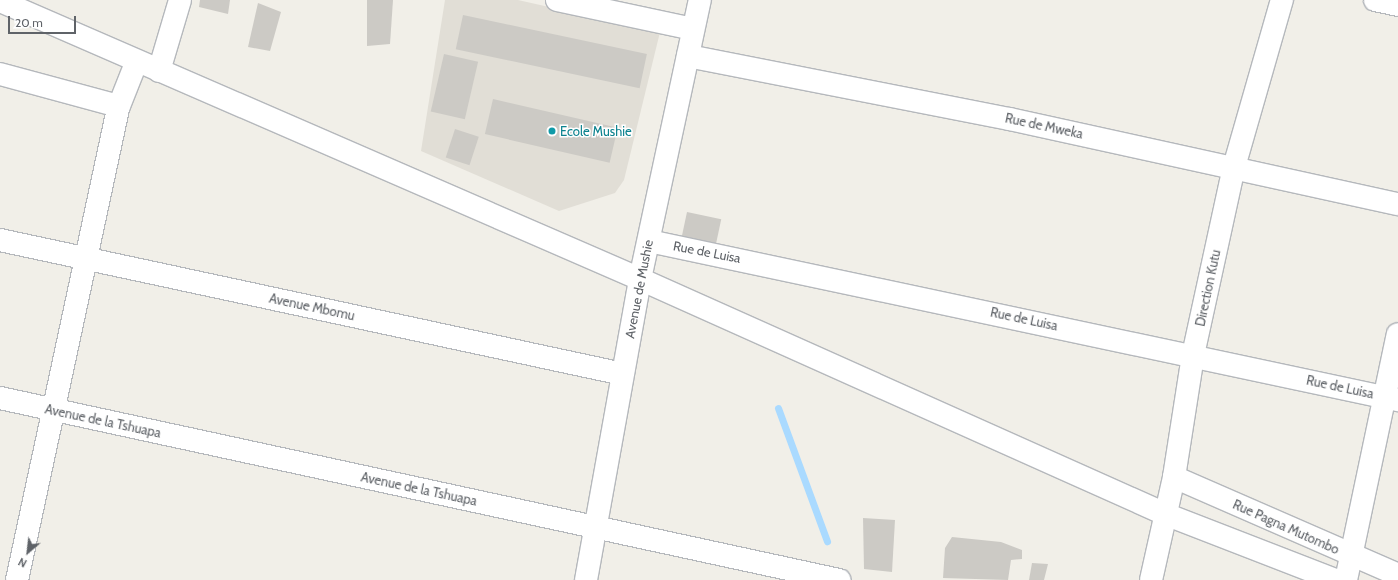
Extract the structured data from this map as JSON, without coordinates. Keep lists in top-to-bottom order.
{
  "streets": {
    "street": [
      "Rue de Mweka",
      "Rue de Luisa",
      "Direction Kutu",
      "Avenue de Mushie",
      "Avenue Mbomu",
      "Avenue de la Tshuapa",
      "Rue Pagna Mutombo"
    ]
  },
  "crossings": [
    ["Rue de Mweka", "Direction Kutu"],
    ["Rue de Mweka", "Avenue de Mushie"],
    ["Rue de Luisa", "Direction Kutu"],
    ["Rue de Luisa", "Avenue de Mushie"],
    ["Direction Kutu", "Rue Pagna Mutombo"],
    ["Avenue de Mushie", "Avenue Mbomu"],
    ["Avenue de Mushie", "Avenue de la Tshuapa"]
  ],
  "places": ["Ecole Mushie"],
  "scale_bar": "20 m",
  "north": "bottom left"
}
